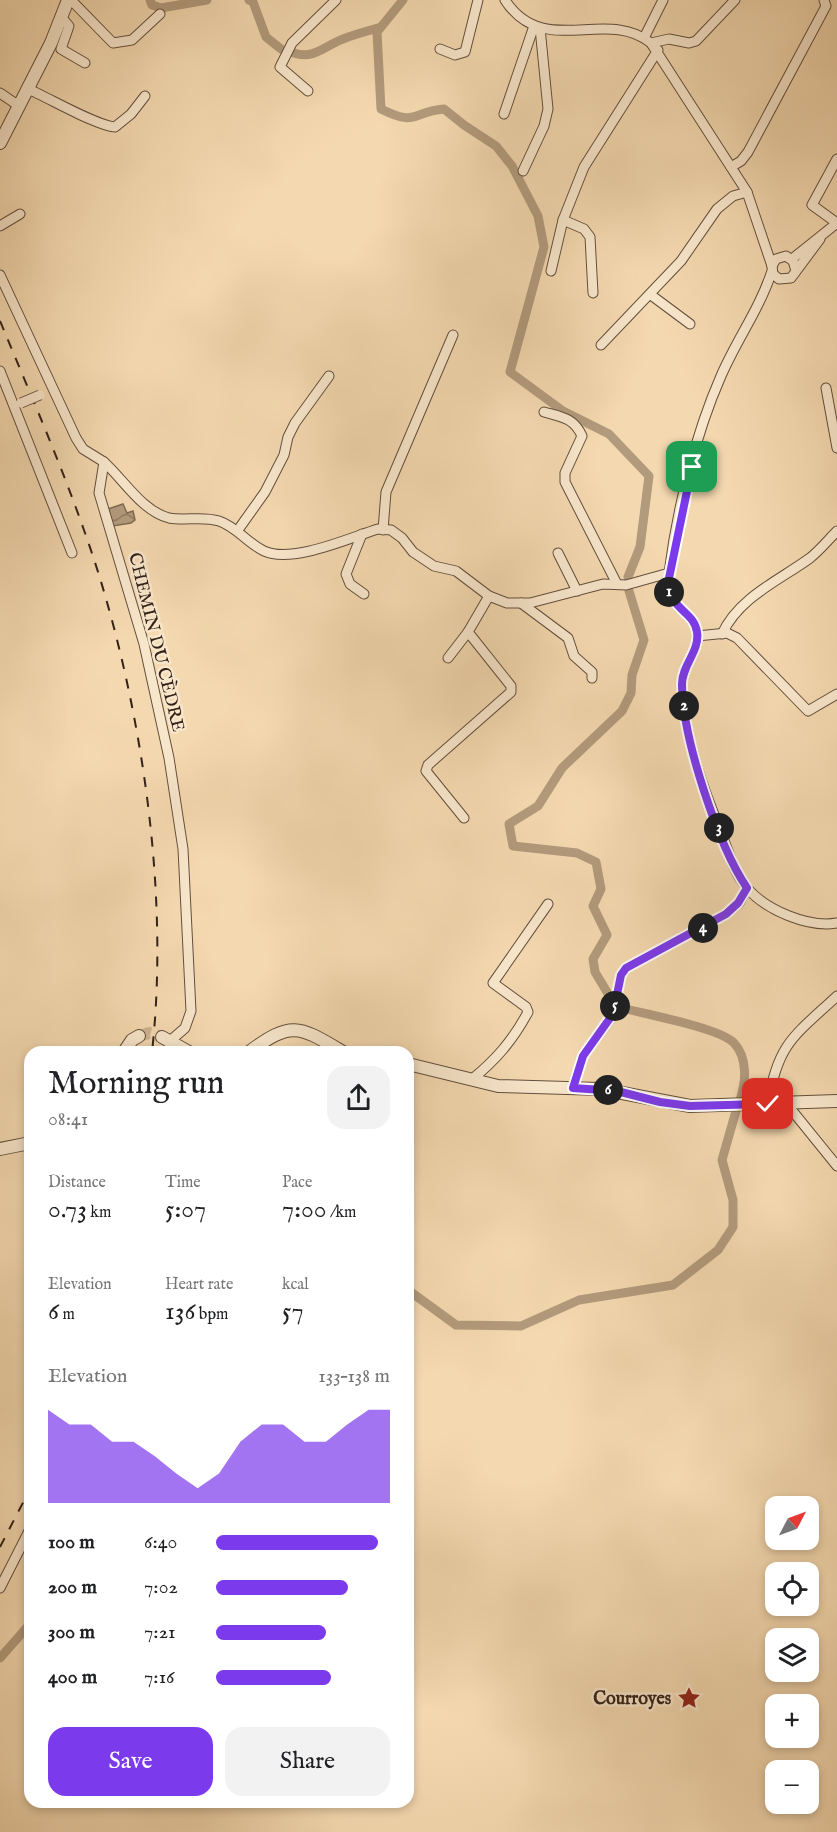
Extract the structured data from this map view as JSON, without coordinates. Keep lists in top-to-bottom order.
{
  "streets": {
    "street": ["CHEMIN DU CÈDRE"]
  },
  "places": {
    "place": ["Courroyes"]
  },
  "north": "top right",
  "page": {
    "pins": [
      "1",
      "2",
      "3",
      "4",
      "5",
      "6"
    ],
    "heading": ["Morning run", "08:41"],
    "stats": [
      ["Distance", "0.73 km"],
      ["Time", "5:07"],
      ["Pace", "7:00 /km"],
      ["Elevation", "6 m"],
      ["Heart rate", "136 bpm"],
      ["kcal", "57"]
    ],
    "chart": ["Elevation", "133–138 m"],
    "map_buttons": ["+", "−"],
    "list": [
      {
        "name": "100 m",
        "note": "6:40"
      },
      {
        "name": "200 m",
        "note": "7:02"
      },
      {
        "name": "300 m",
        "note": "7:21"
      },
      {
        "name": "400 m",
        "note": "7:16"
      }
    ],
    "buttons": ["Save", "Share"]
  }
}
